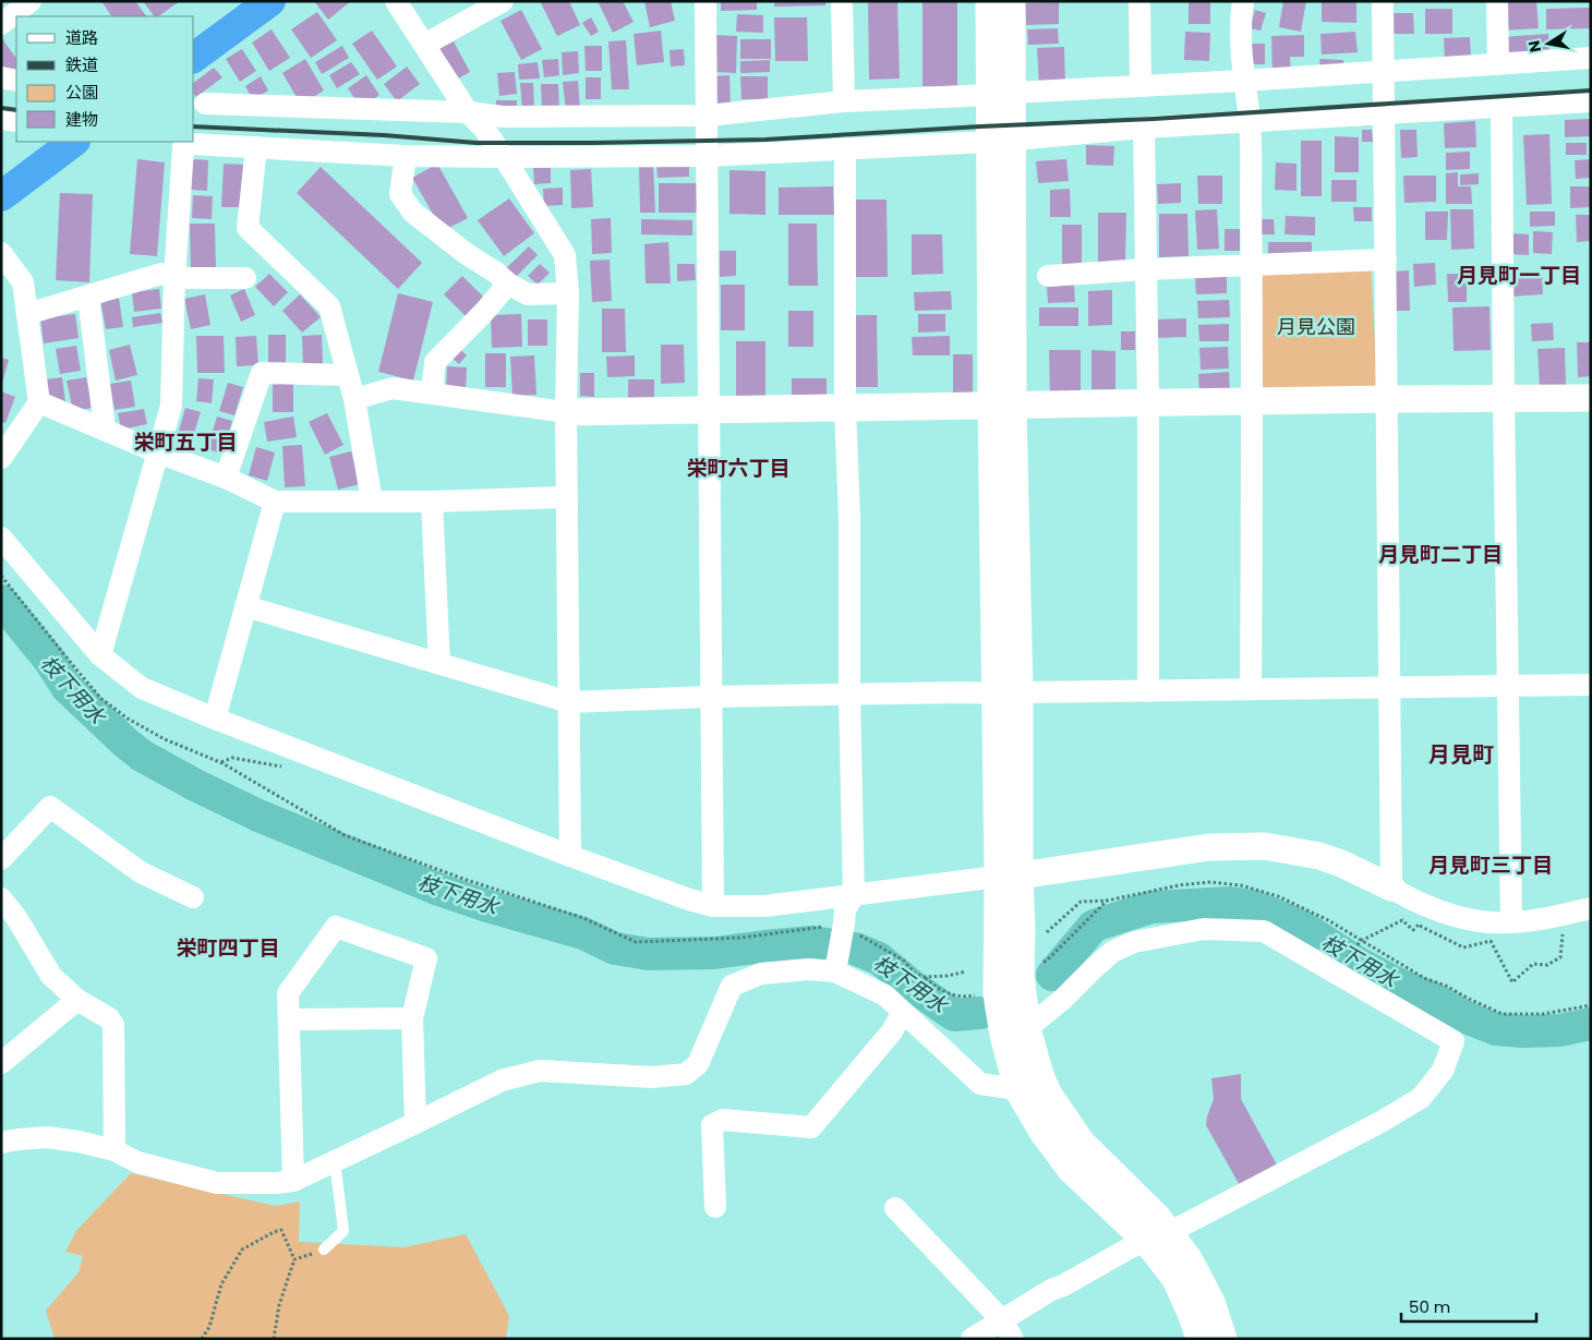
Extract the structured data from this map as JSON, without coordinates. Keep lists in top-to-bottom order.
{
  "districts": [
    "月見町一丁目",
    "栄町五丁目",
    "栄町六丁目",
    "月見町二丁目",
    "月見町",
    "月見町三丁目",
    "栄町四丁目"
  ],
  "water": ["枝下用水"],
  "parks": ["月見公園"],
  "legend": [
    "道路",
    "鉄道",
    "公園",
    "建物"
  ],
  "scale_bar": "50 m",
  "north": "left"
}
